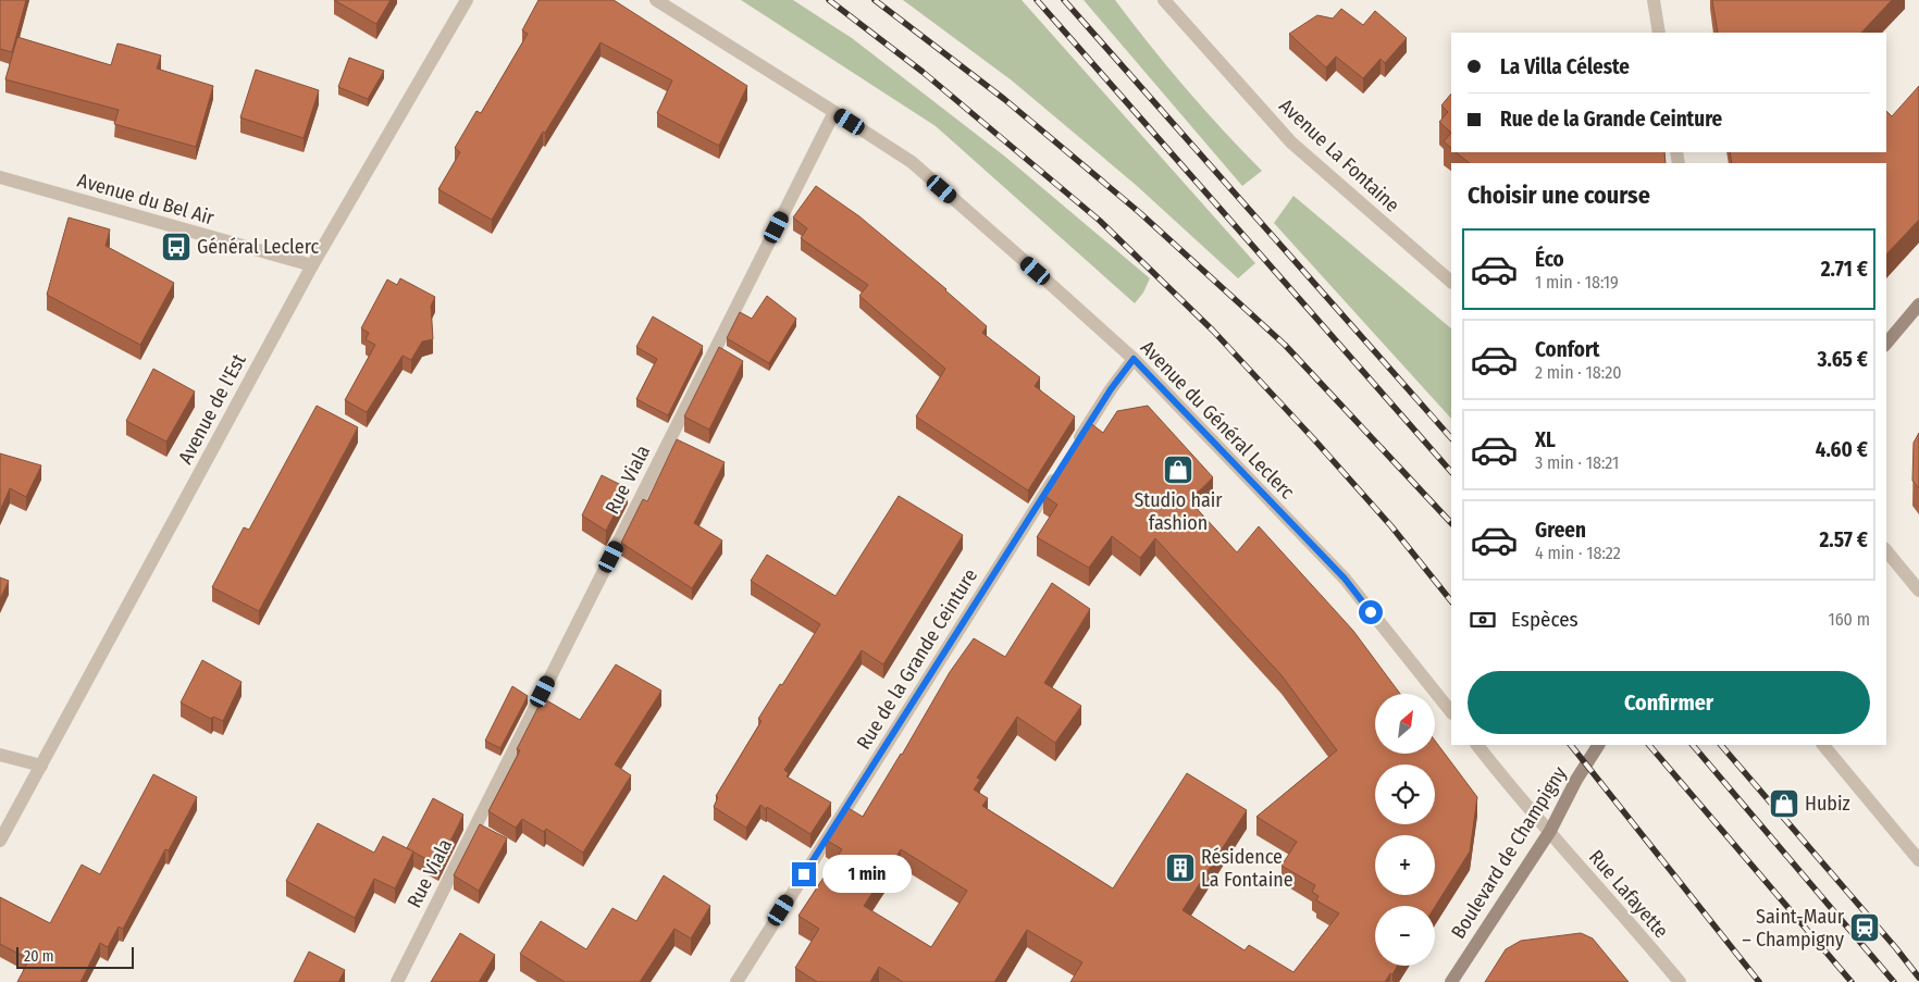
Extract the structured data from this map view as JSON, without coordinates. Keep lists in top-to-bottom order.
{
  "streets": {
    "main road": ["Boulevard de Champigny"],
    "street": [
      "Avenue La Fontaine",
      "Avenue du Bel Air",
      "Avenue de l'Est",
      "Avenue du Général Leclerc",
      "Rue Viala",
      "Rue de la Grande Ceinture",
      "Rue Lafayette"
    ]
  },
  "crossings": [
    ["Avenue du Bel Air", "Avenue de l'Est"],
    ["Avenue du Général Leclerc", "Rue Viala"],
    ["Boulevard de Champigny", "Rue Lafayette"]
  ],
  "places": {
    "bus stop": ["Général Leclerc"],
    "shop": ["Studio hair fashion", "Hubiz"],
    "building": ["Résidence La Fontaine"],
    "station": ["Saint-Maur – Champigny"]
  },
  "scale_bar": "20 m",
  "north": "top right",
  "page": {
    "banner": ["La Villa Céleste", "Rue de la Grande Ceinture"],
    "heading": "Choisir une course",
    "list": [
      {
        "name": "Éco",
        "note": "1 min · 18:19",
        "value": "2.71 €"
      },
      {
        "name": "Confort",
        "note": "2 min · 18:20",
        "value": "3.65 €"
      },
      {
        "name": "XL",
        "note": "3 min · 18:21",
        "value": "4.60 €"
      },
      {
        "name": "Green",
        "note": "4 min · 18:22",
        "value": "2.57 €"
      }
    ],
    "pay": ["Espèces", "160 m"],
    "buttons": "Confirmer",
    "map_buttons": ["+", "−"],
    "bubble": "1 min",
    "scale": "20 m"
  }
}
